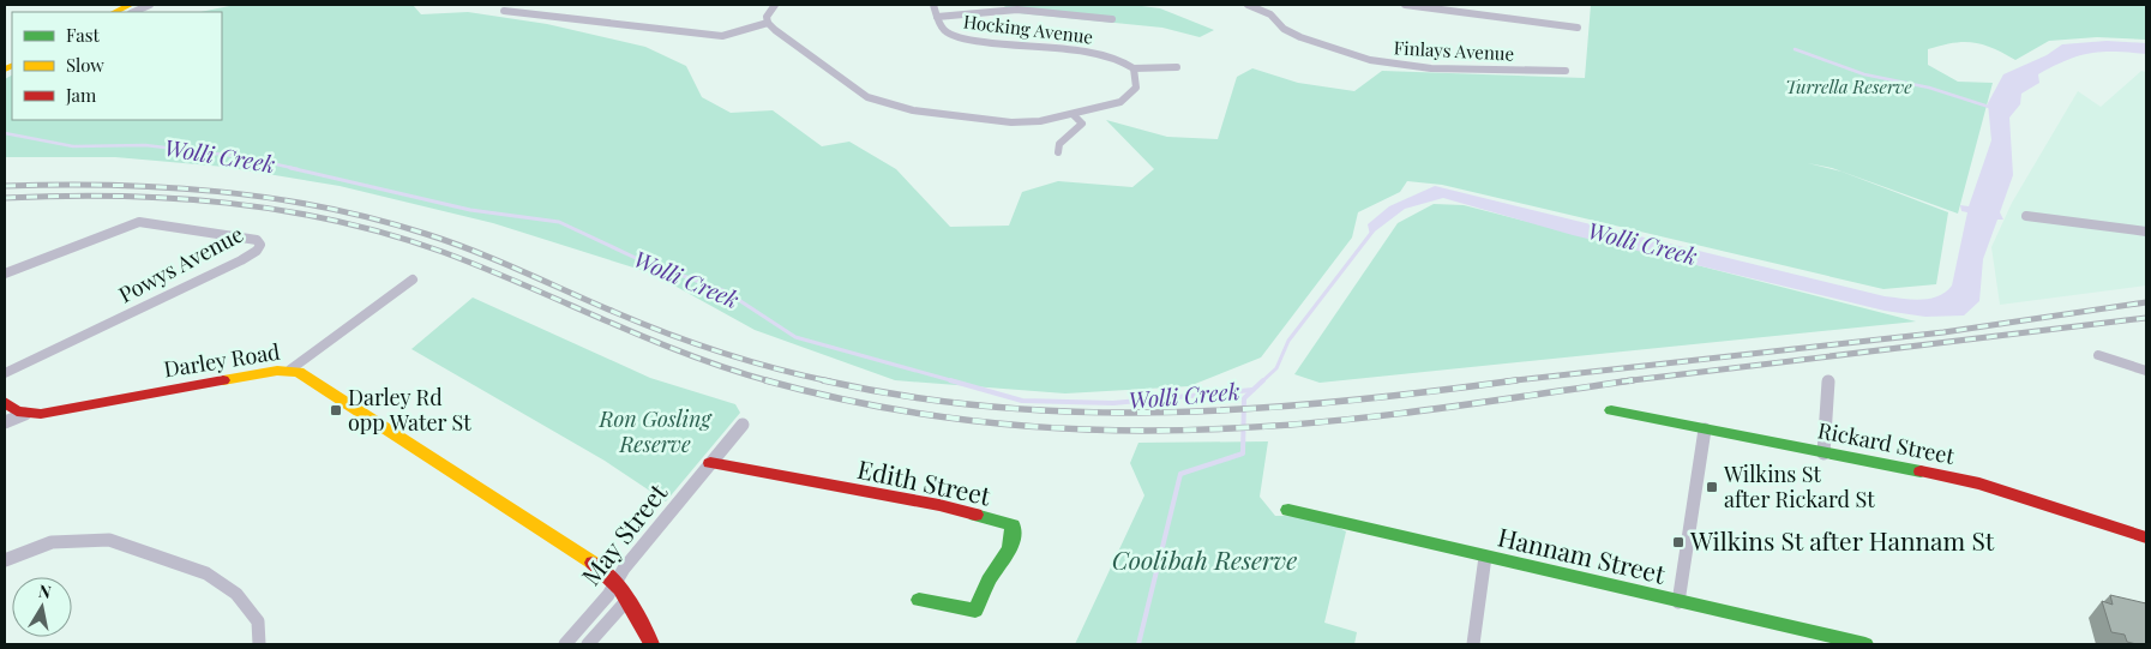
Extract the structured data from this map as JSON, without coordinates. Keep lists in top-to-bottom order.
{
  "streets": {
    "street": [
      "Hocking Avenue",
      "Finlays Avenue",
      "Powys Avenue",
      "Darley Road",
      "Rickard Street",
      "Edith Street",
      "May Street",
      "Hannam Street"
    ]
  },
  "crossings": [
    ["Darley Road", "May Street"],
    ["Edith Street", "May Street"]
  ],
  "water": ["Wolli Creek"],
  "parks": ["Turrella Reserve", "Ron Gosling Reserve", "Coolibah Reserve"],
  "places": {
    "transit": ["Darley Rd opp Water St", "Wilkins St after Rickard St", "Wilkins St after Hannam St"]
  },
  "legend": ["Fast", "Slow", "Jam"],
  "north": "top"
}
